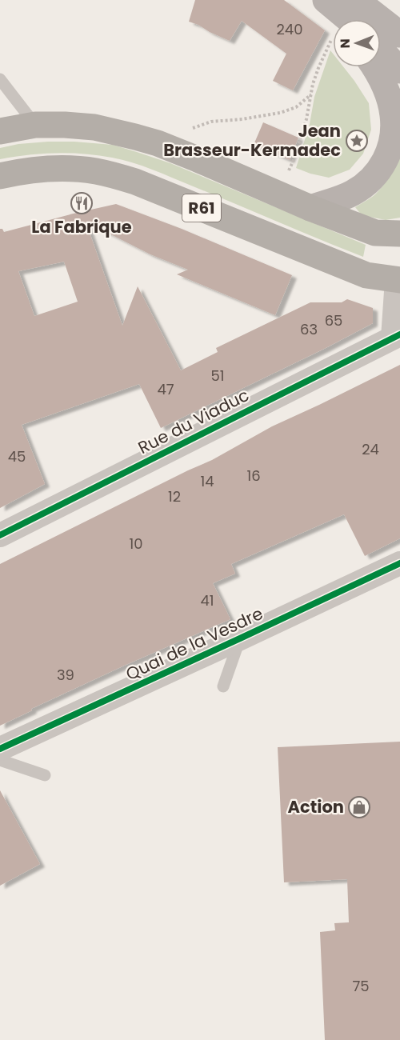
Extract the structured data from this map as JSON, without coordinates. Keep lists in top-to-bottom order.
{
  "streets": {
    "highway": ["R61"],
    "street": ["Rue du Viaduc", "Quai de la Vesdre"]
  },
  "crossings": [
    ["R61", "Rue du Viaduc"]
  ],
  "places": {
    "place": ["Jean Brasseur-Kermadec"],
    "restaurant": ["La Fabrique"],
    "shop": ["Action"]
  },
  "house_numbers": [
    "240",
    "65",
    "63",
    "51",
    "47",
    "24",
    "45",
    "16",
    "14",
    "12",
    "10",
    "41",
    "39",
    "75"
  ],
  "north": "left"
}
